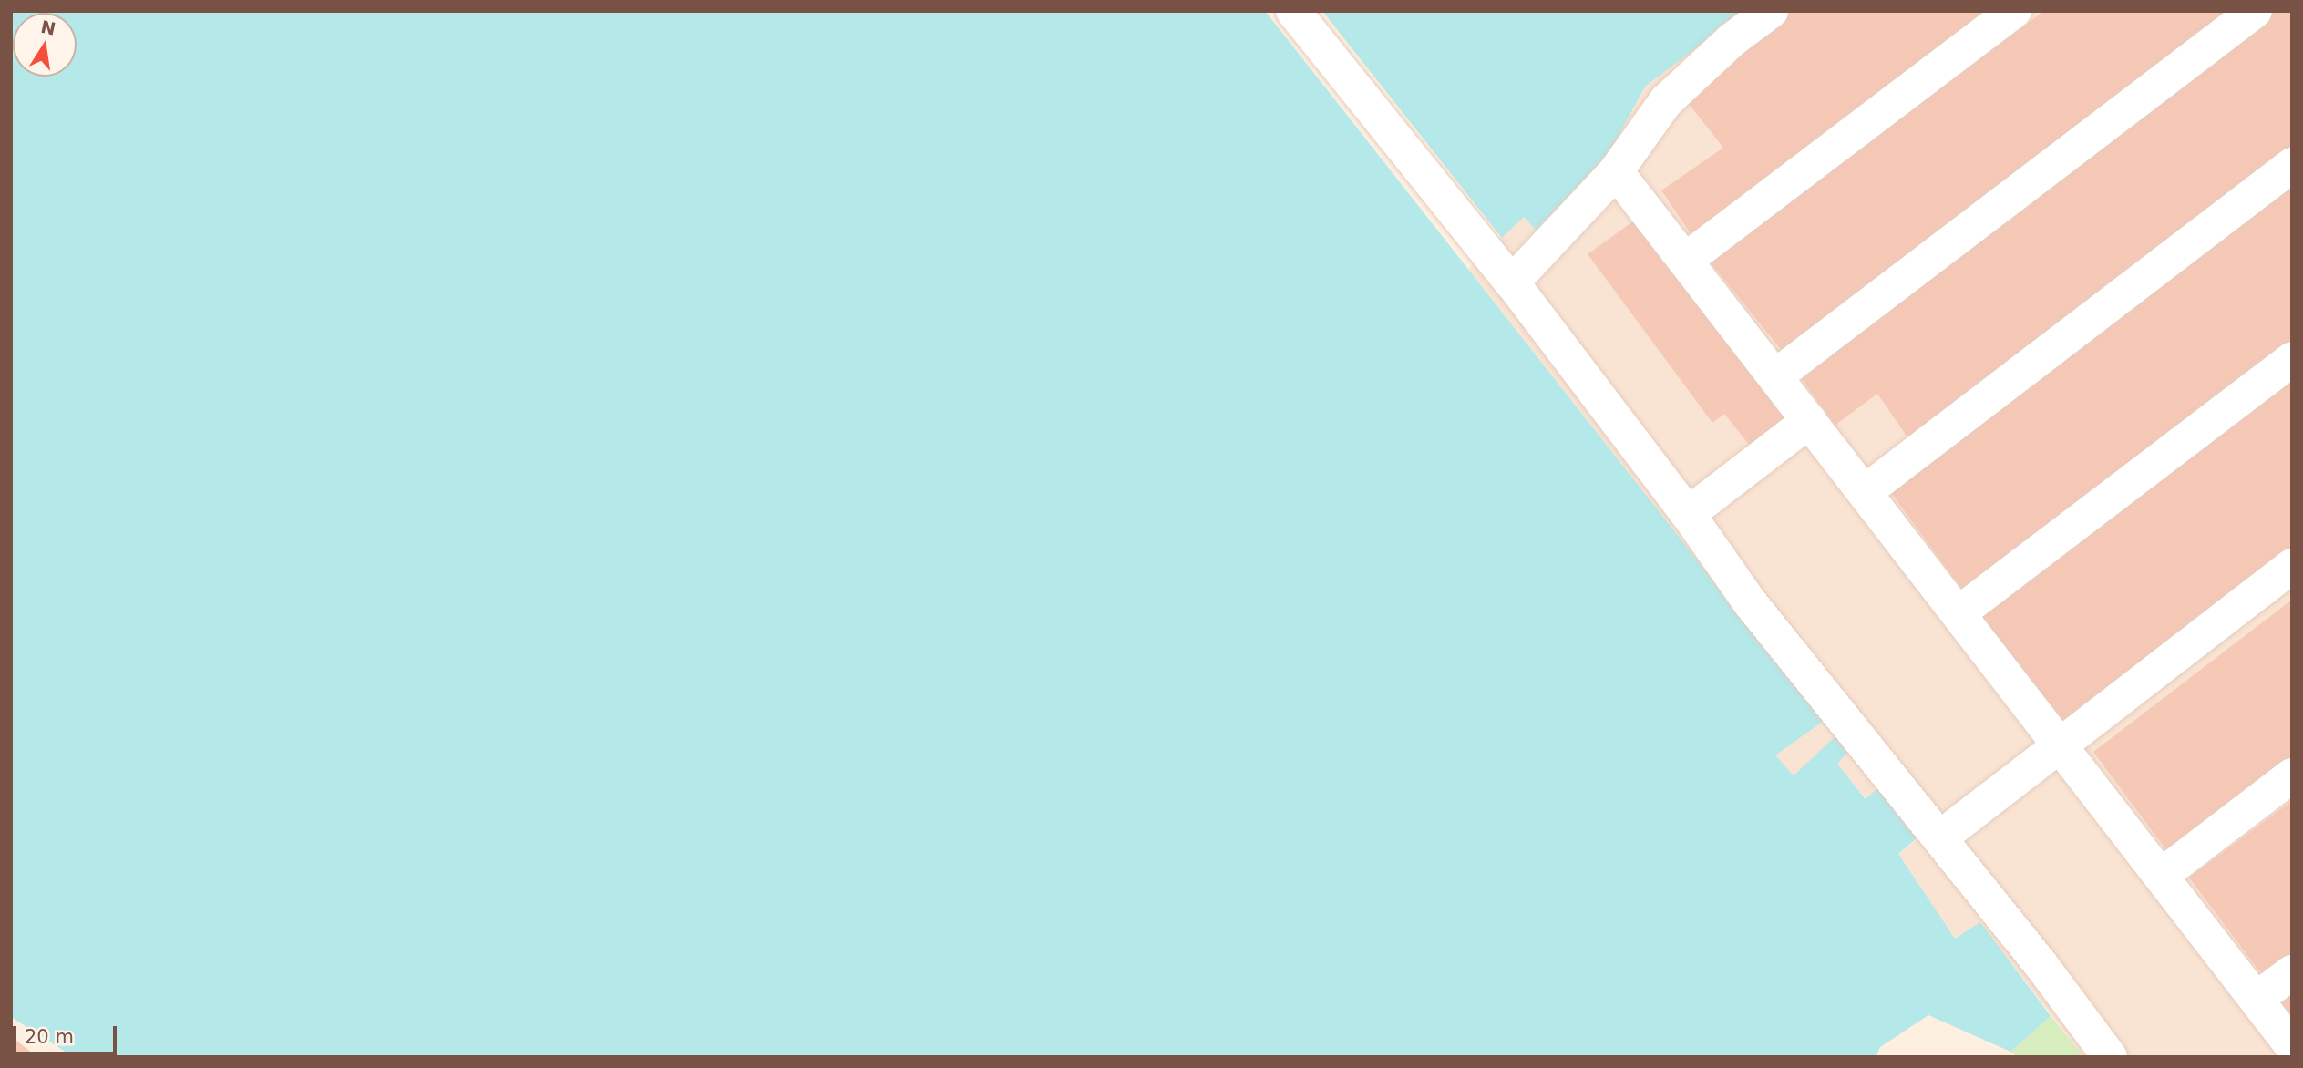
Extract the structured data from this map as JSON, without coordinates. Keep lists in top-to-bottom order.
{
  "scale_bar": "20 m",
  "north": "top"
}
